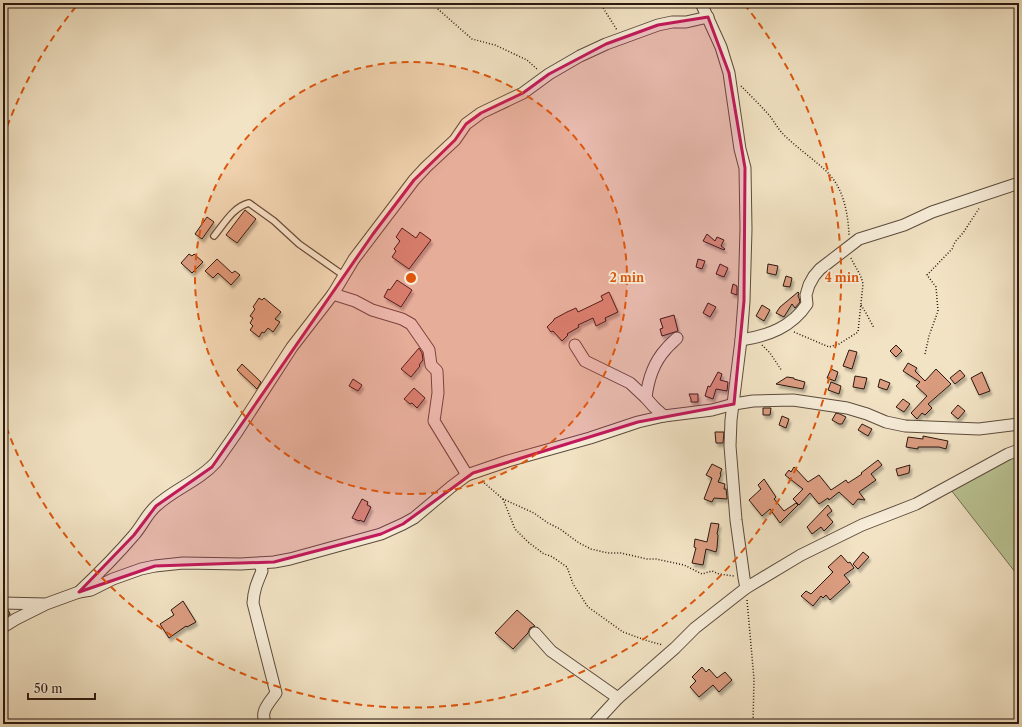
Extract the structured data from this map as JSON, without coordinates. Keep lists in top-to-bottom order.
{
  "scale_bar": "50 m",
  "rings": ["2 min", "4 min"]
}
